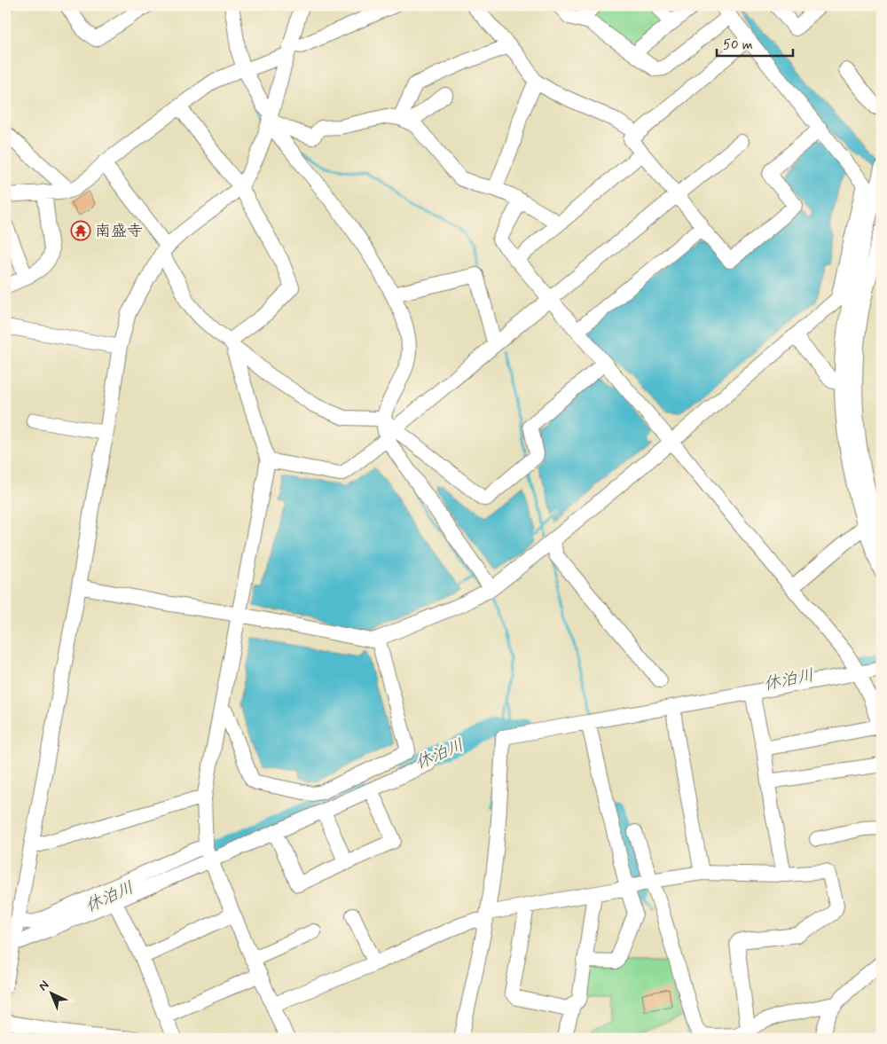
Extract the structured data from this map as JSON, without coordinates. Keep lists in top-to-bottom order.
{
  "water": ["休泊川"],
  "places": {
    "temple": ["南盛寺"]
  },
  "scale_bar": "50 m",
  "north": "top left"
}
